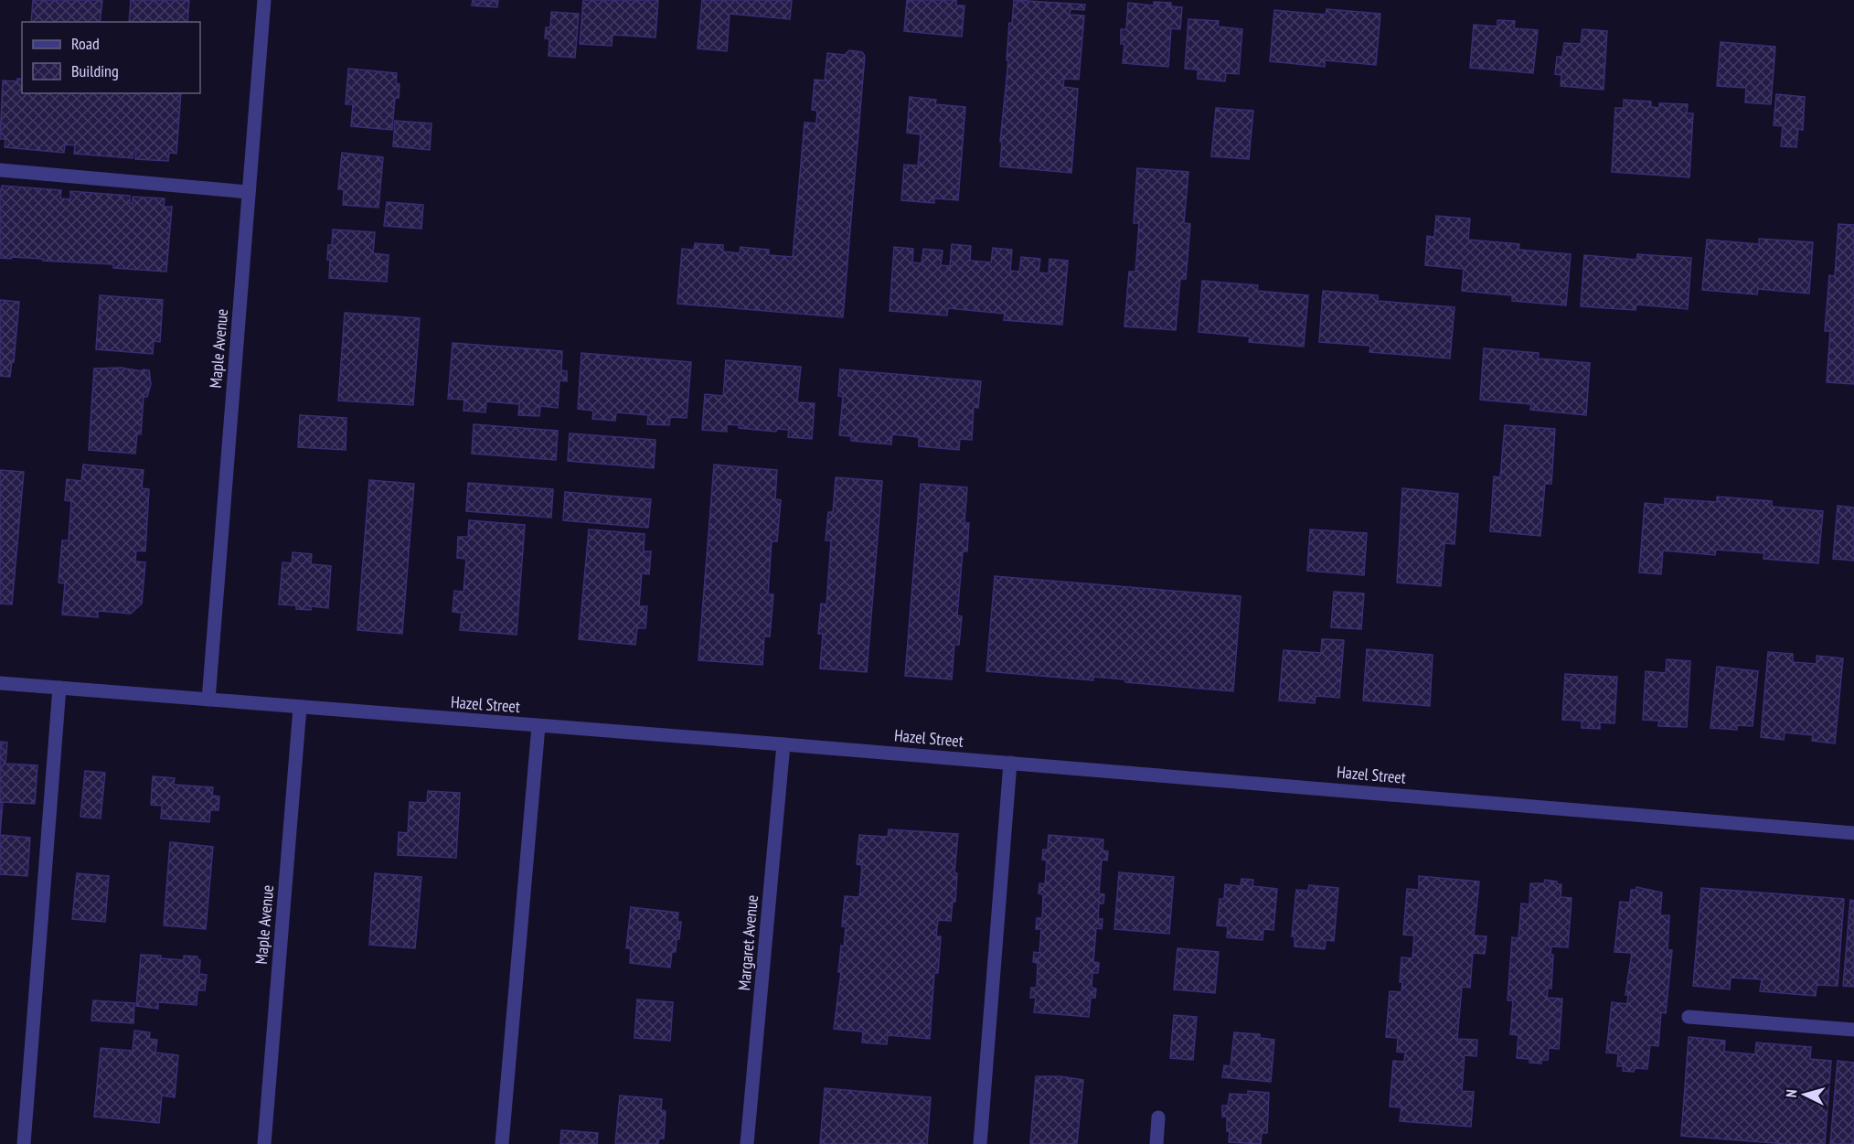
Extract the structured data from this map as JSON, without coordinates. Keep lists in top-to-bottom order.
{
  "streets": {
    "street": ["Maple Avenue", "Hazel Street", "Margaret Avenue"]
  },
  "crossings": [
    ["Maple Avenue", "Hazel Street"],
    ["Hazel Street", "Margaret Avenue"]
  ],
  "legend": ["Road", "Building"],
  "north": "left"
}
